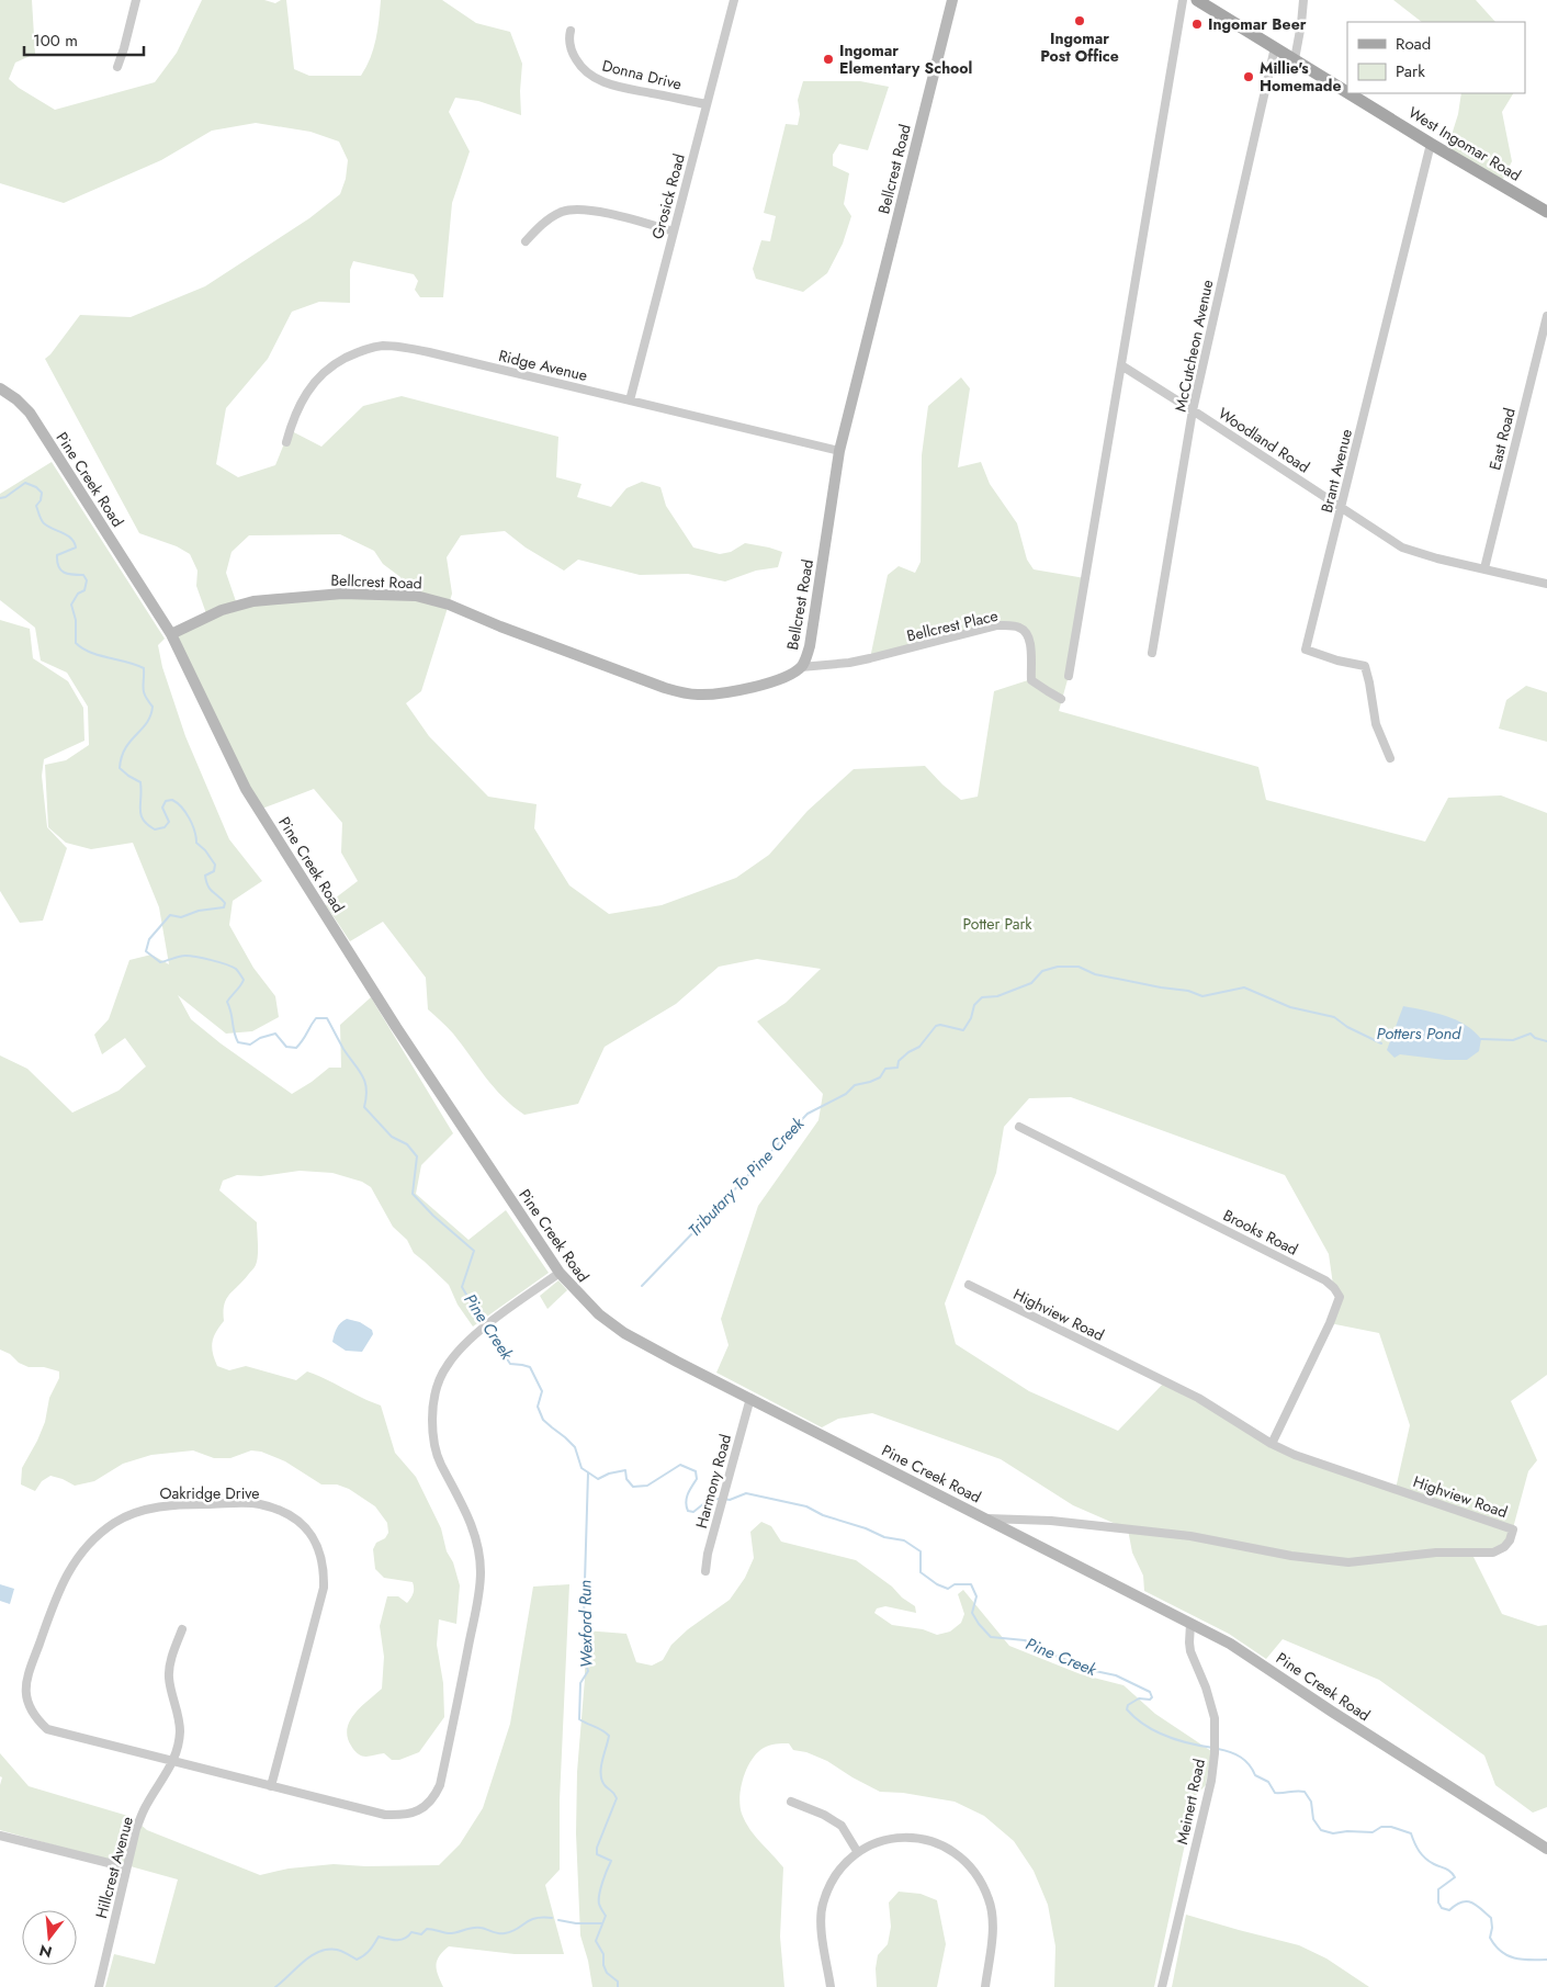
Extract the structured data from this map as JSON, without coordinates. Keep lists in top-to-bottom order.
{
  "streets": {
    "main road": ["West Ingomar Road"],
    "street": [
      "Donna Drive",
      "Bellcrest Road",
      "Grosick Road",
      "McCutcheon Avenue",
      "Ridge Avenue",
      "East Road",
      "Woodland Road",
      "Brant Avenue",
      "Pine Creek Road",
      "Bellcrest Place",
      "Brooks Road",
      "Highview Road",
      "Harmony Road",
      "Oakridge Drive",
      "Meinert Road",
      "Hillcrest Avenue"
    ]
  },
  "crossings": [
    ["Donna Drive", "Grosick Road"],
    ["West Ingomar Road", "McCutcheon Avenue"],
    ["West Ingomar Road", "Brant Avenue"],
    ["Bellcrest Road", "Ridge Avenue"],
    ["Bellcrest Road", "Pine Creek Road"],
    ["Bellcrest Road", "Bellcrest Place"],
    ["Grosick Road", "Ridge Avenue"],
    ["McCutcheon Avenue", "Woodland Road"],
    ["East Road", "Woodland Road"],
    ["Woodland Road", "Brant Avenue"],
    ["Pine Creek Road", "Highview Road"],
    ["Pine Creek Road", "Harmony Road"],
    ["Pine Creek Road", "Oakridge Drive"],
    ["Pine Creek Road", "Meinert Road"],
    ["Brooks Road", "Highview Road"],
    ["Oakridge Drive", "Hillcrest Avenue"]
  ],
  "water": [
    "Potters Pond",
    "Tributary To Pine Creek",
    "Pine Creek",
    "Wexford Run"
  ],
  "parks": ["Potter Park"],
  "places": [
    "Ingomar Post Office",
    "Ingomar Beer",
    "Ingomar Elementary School",
    "Millie's Homemade"
  ],
  "legend": ["Road", "Park"],
  "scale_bar": "100 m",
  "north": "bottom"
}
